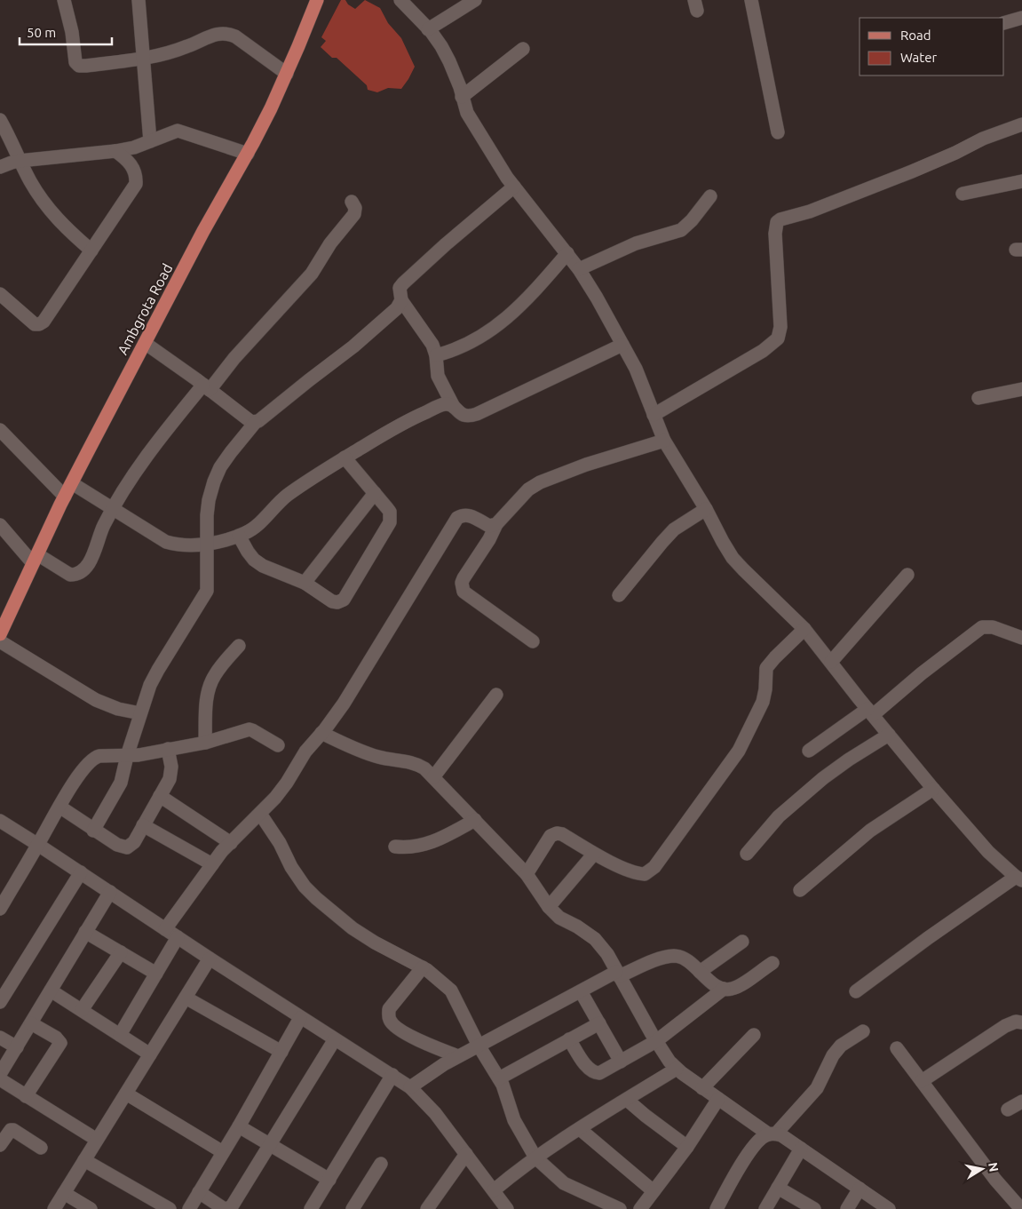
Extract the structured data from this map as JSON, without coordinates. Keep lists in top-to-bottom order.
{
  "streets": {
    "main road": ["Ambgrota Road"]
  },
  "legend": ["Road", "Water"],
  "scale_bar": "50 m",
  "north": "right"
}
